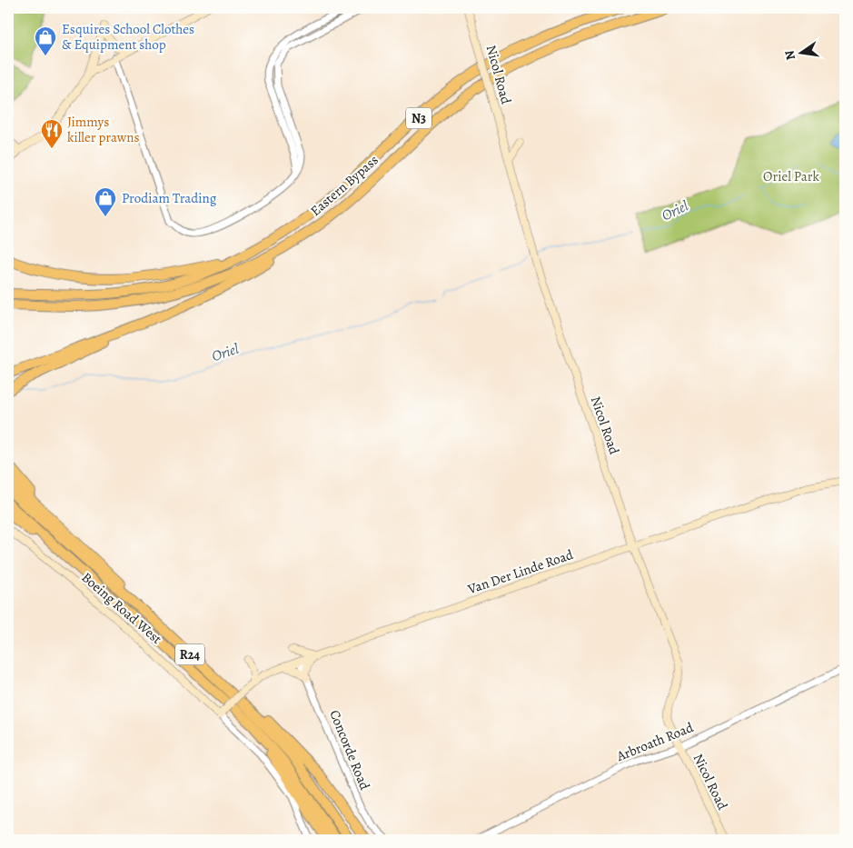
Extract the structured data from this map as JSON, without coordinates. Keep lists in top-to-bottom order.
{
  "streets": {
    "highway": ["N3", "Eastern Bypass", "R24"],
    "main road": ["Nicol Road", "Van Der Linde Road", "Boeing Road West"],
    "street": ["Arbroath Road", "Concorde Road"]
  },
  "crossings": [
    ["Nicol Road", "Van Der Linde Road"],
    ["Nicol Road", "Arbroath Road"],
    ["Van Der Linde Road", "Boeing Road West"],
    ["Van Der Linde Road", "Concorde Road"]
  ],
  "water": ["Oriel"],
  "parks": ["Oriel Park"],
  "places": {
    "shop": ["Esquires School Clothes & Equipment shop", "Prodiam Trading"],
    "restaurant": ["Jimmys killer prawns"]
  },
  "north": "left"
}
